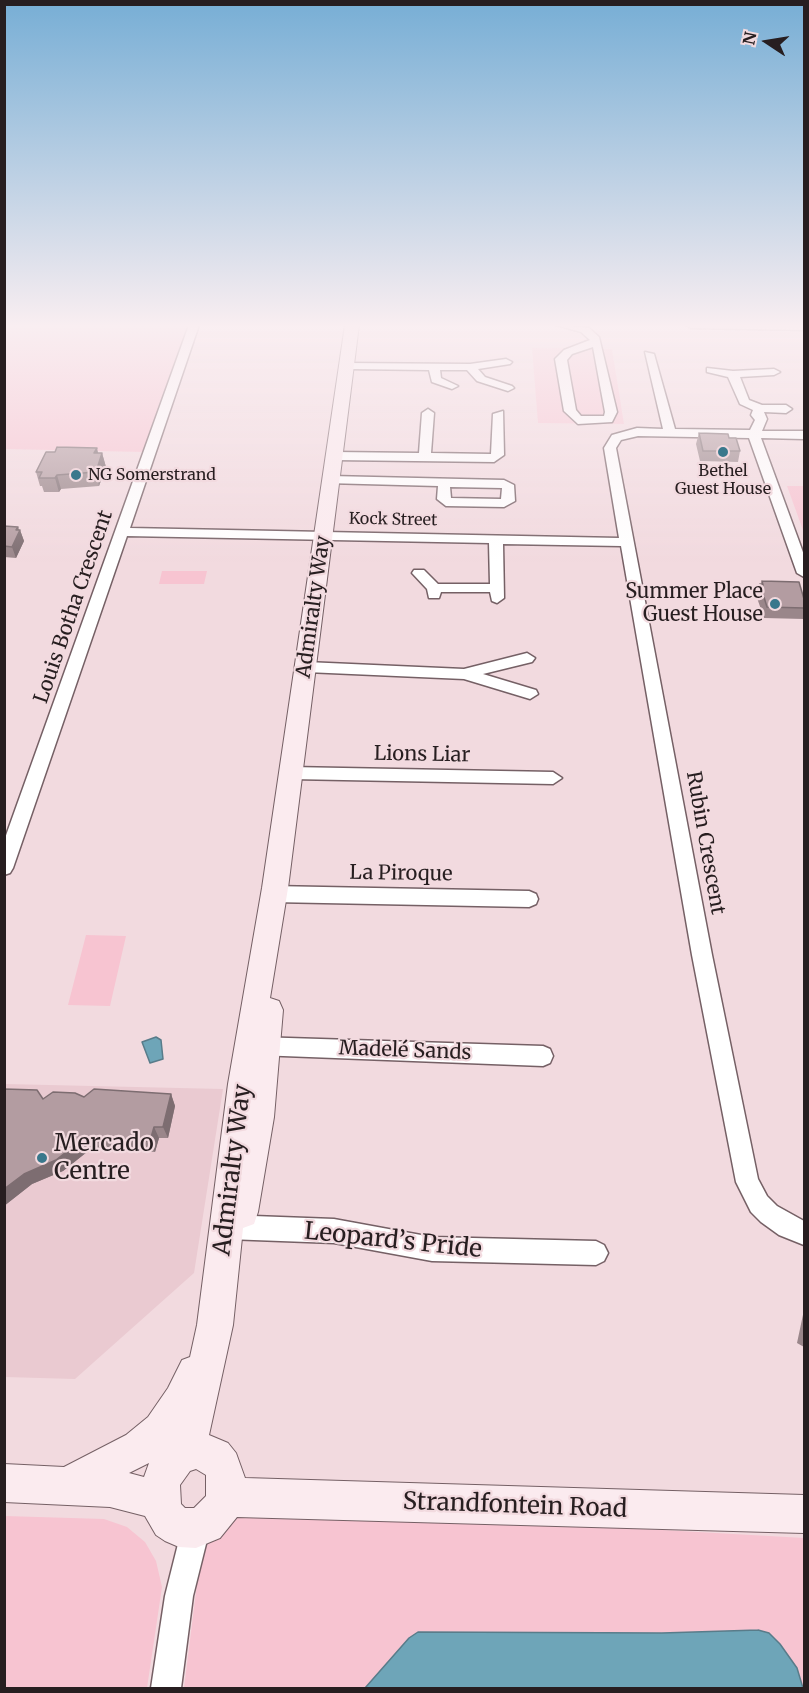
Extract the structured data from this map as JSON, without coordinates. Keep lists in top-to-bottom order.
{
  "streets": {
    "main road": ["Admiralty Way", "Strandfontein Road"],
    "street": [
      "Kock Street",
      "Louis Botha Crescent",
      "Lions Liar",
      "Rubin Crescent",
      "La Piroque",
      "Madelé Sands",
      "Leopard’s Pride"
    ]
  },
  "crossings": [
    ["Kock Street", "Louis Botha Crescent"],
    ["Kock Street", "Admiralty Way"],
    ["Kock Street", "Rubin Crescent"],
    ["Admiralty Way", "Lions Liar"],
    ["Admiralty Way", "La Piroque"],
    ["Admiralty Way", "Madelé Sands"],
    ["Admiralty Way", "Leopard’s Pride"]
  ],
  "places": [
    "Bethel Guest House",
    "NG Somerstrand",
    "Summer Place Guest House",
    "Mercado Centre"
  ],
  "north": "left"
}
